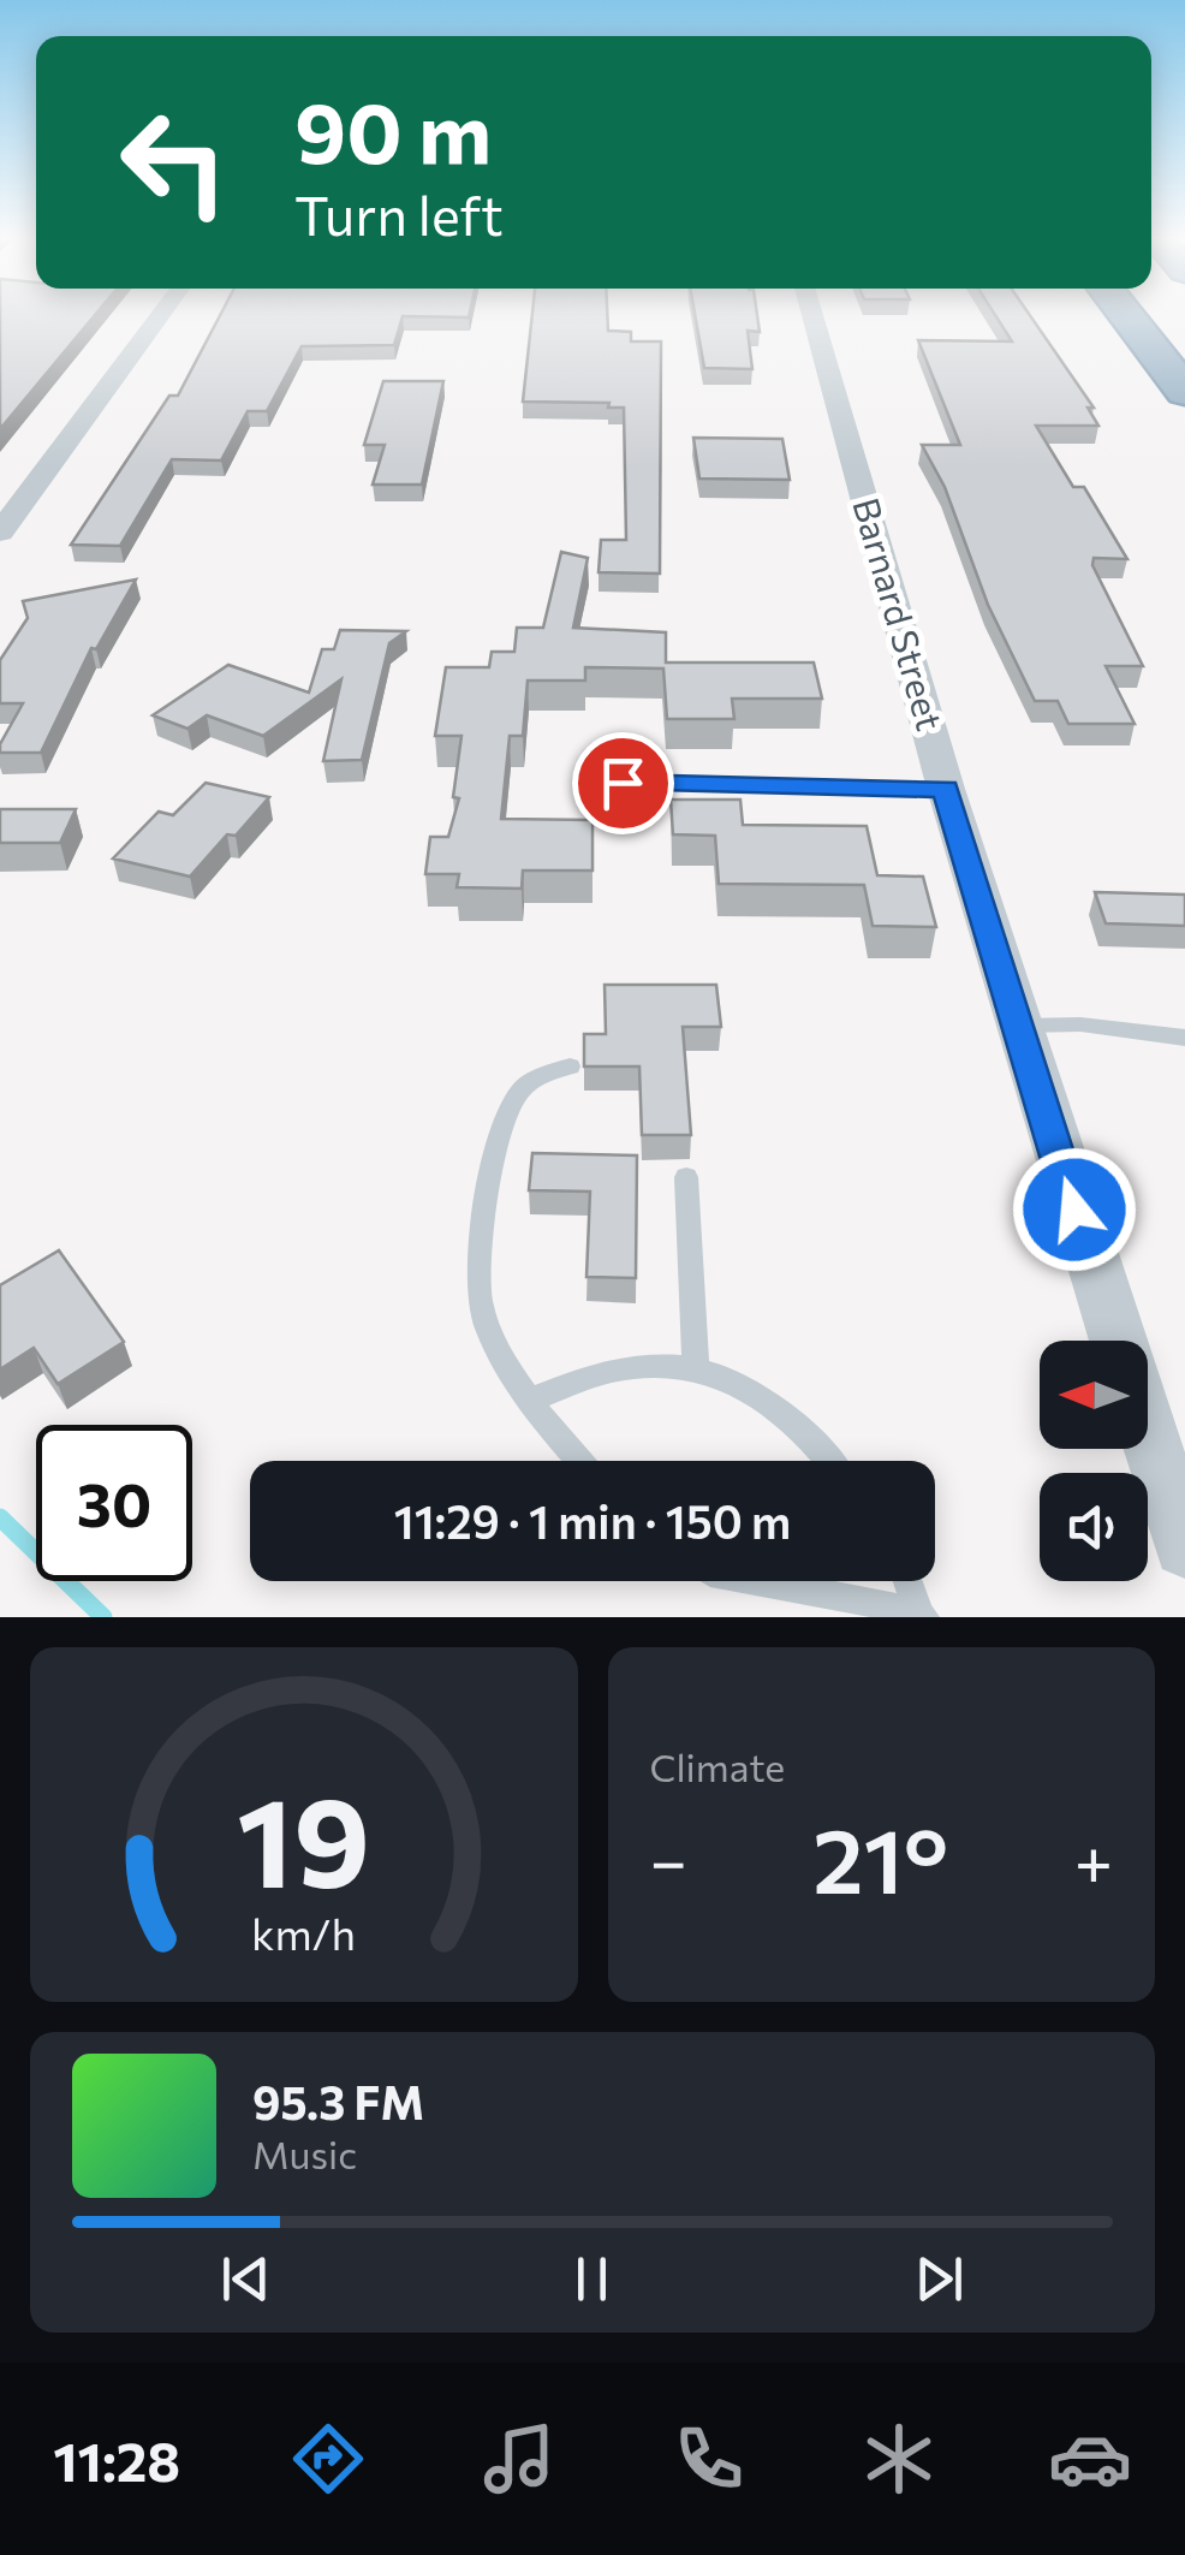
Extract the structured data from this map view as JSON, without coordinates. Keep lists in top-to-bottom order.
{
  "streets": {
    "street": ["Barnard Street"]
  },
  "north": "left",
  "page": {
    "turn": ["90 m", "Turn left"],
    "limit": "30",
    "trip": "11:29 · 1 min · 150 m",
    "tile": "Climate",
    "heat": ["−", "21°", "+"],
    "song": ["95.3 FM", "Music"],
    "tabs": "11:28",
    "gauge": ["19", "km/h"]
  }
}
